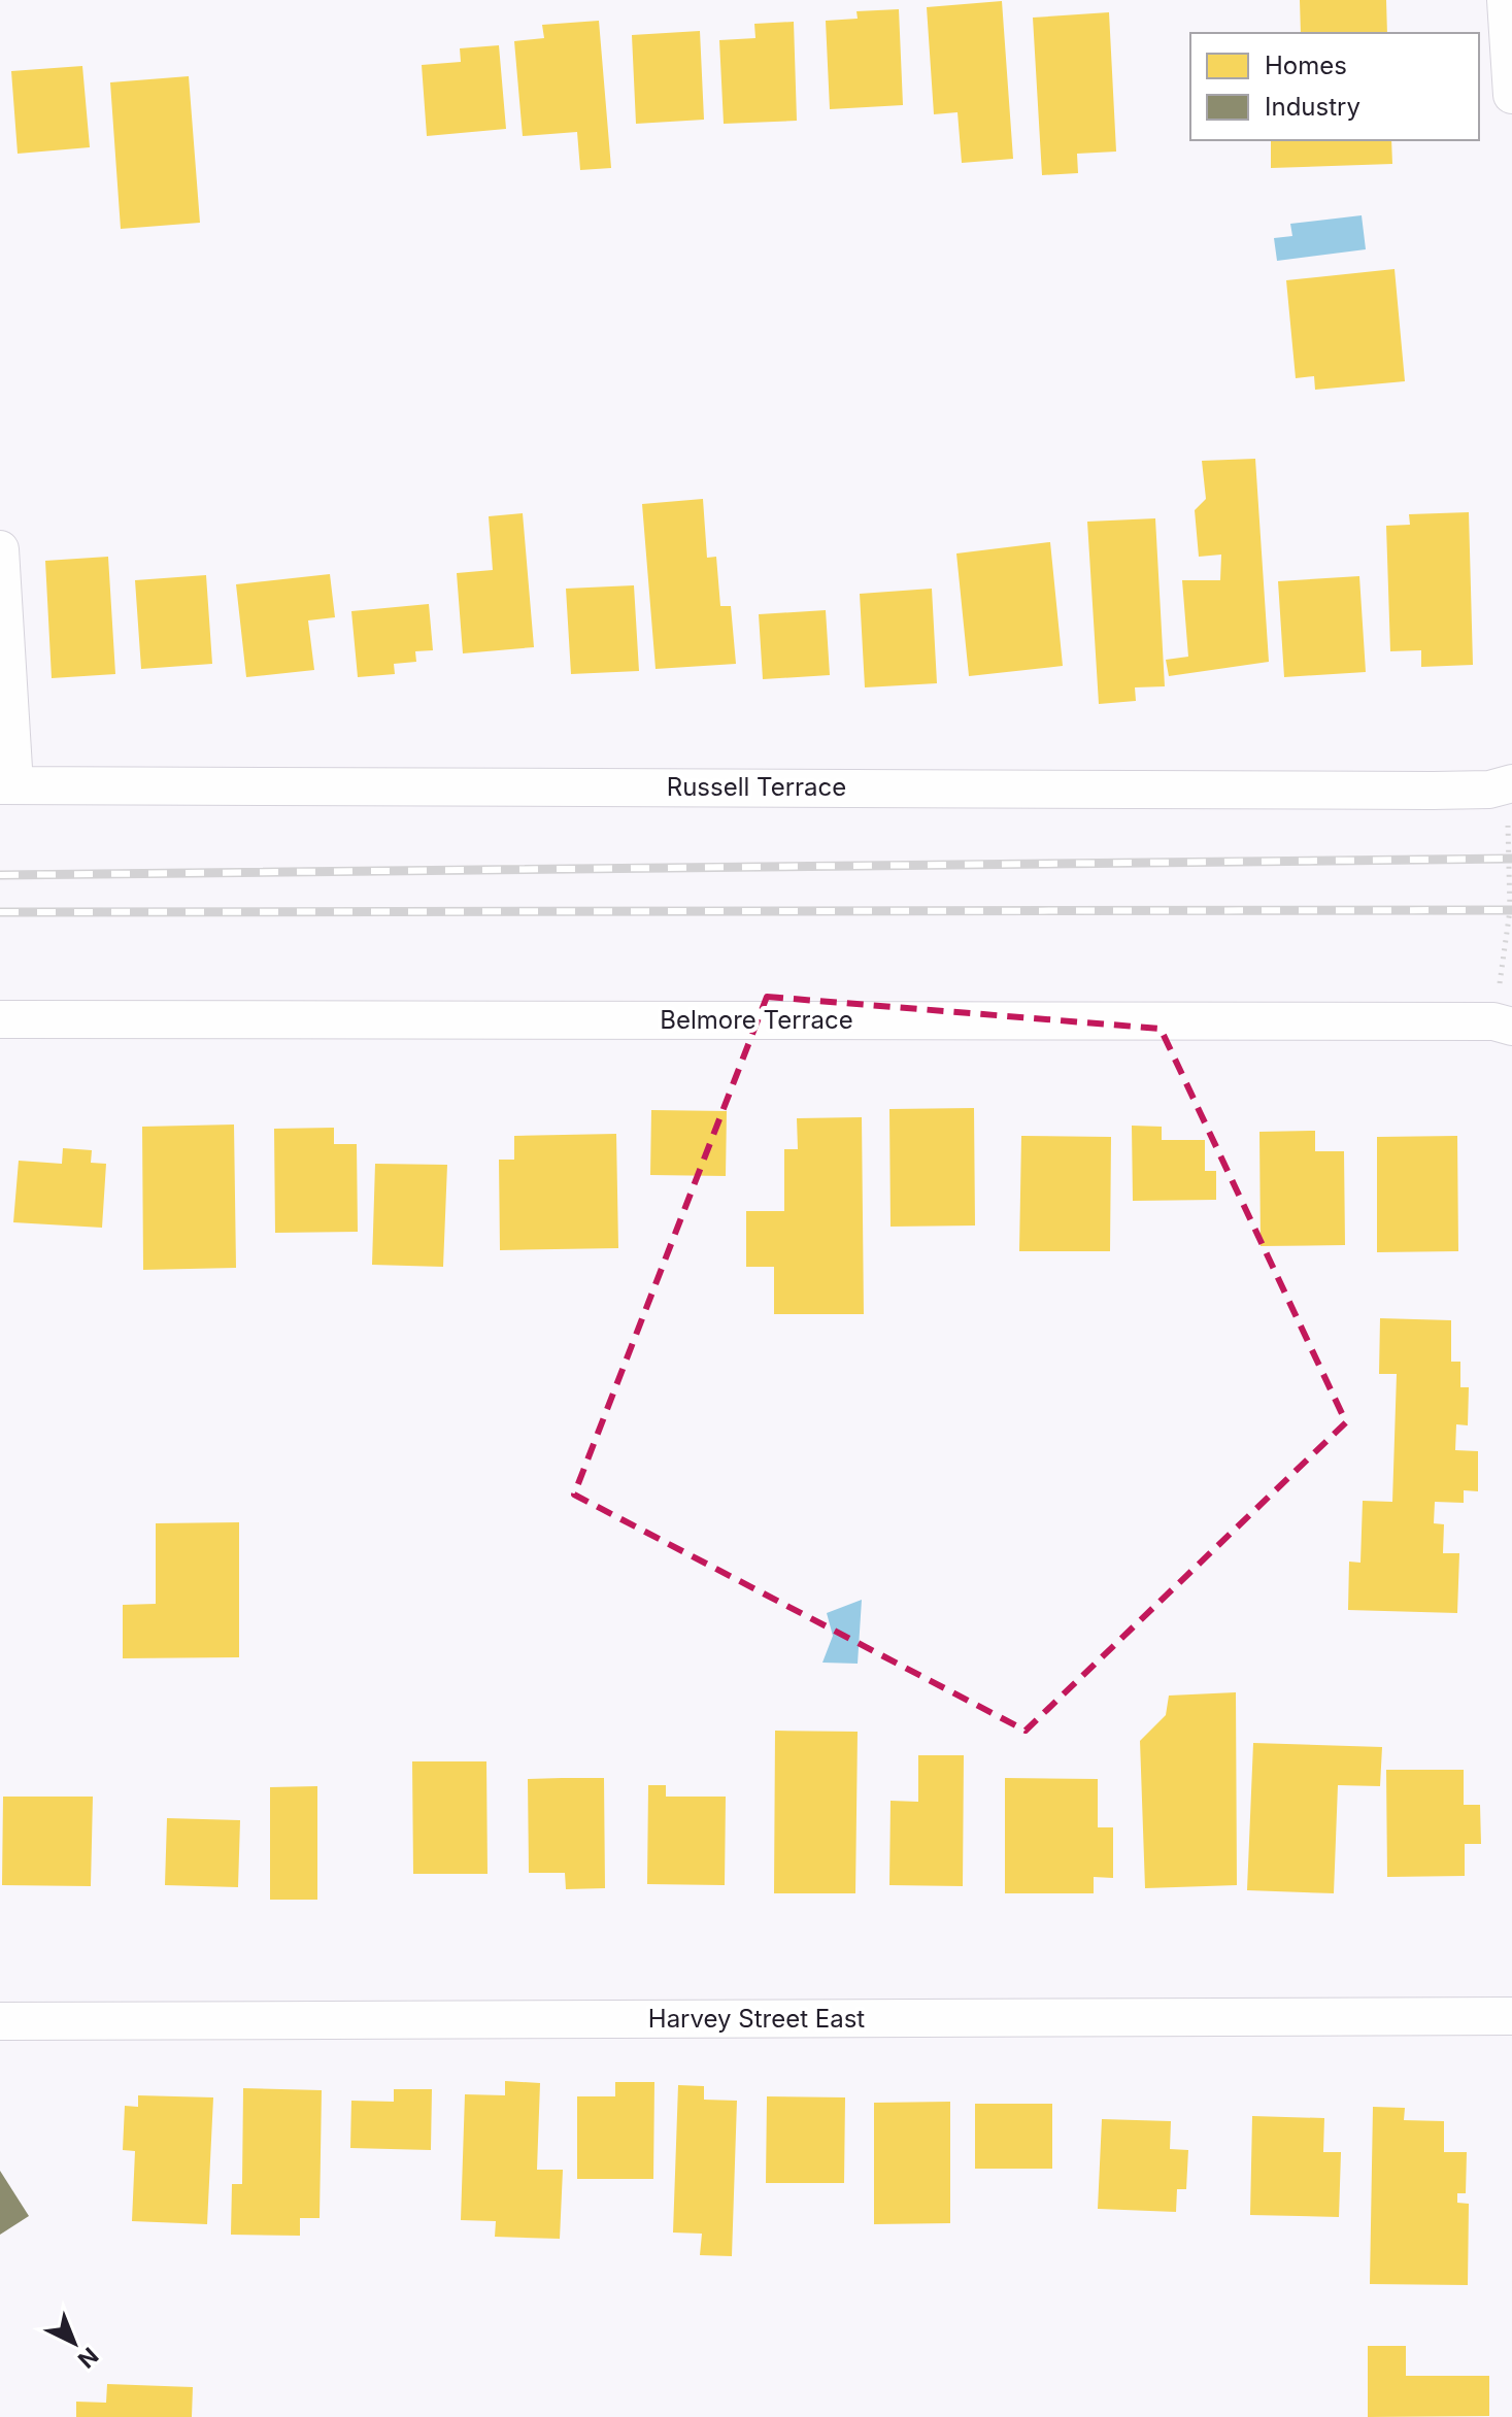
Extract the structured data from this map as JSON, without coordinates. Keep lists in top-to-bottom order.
{
  "streets": {
    "street": ["Russell Terrace", "Belmore Terrace", "Harvey Street East"]
  },
  "legend": ["Homes", "Industry"],
  "north": "bottom right"
}
